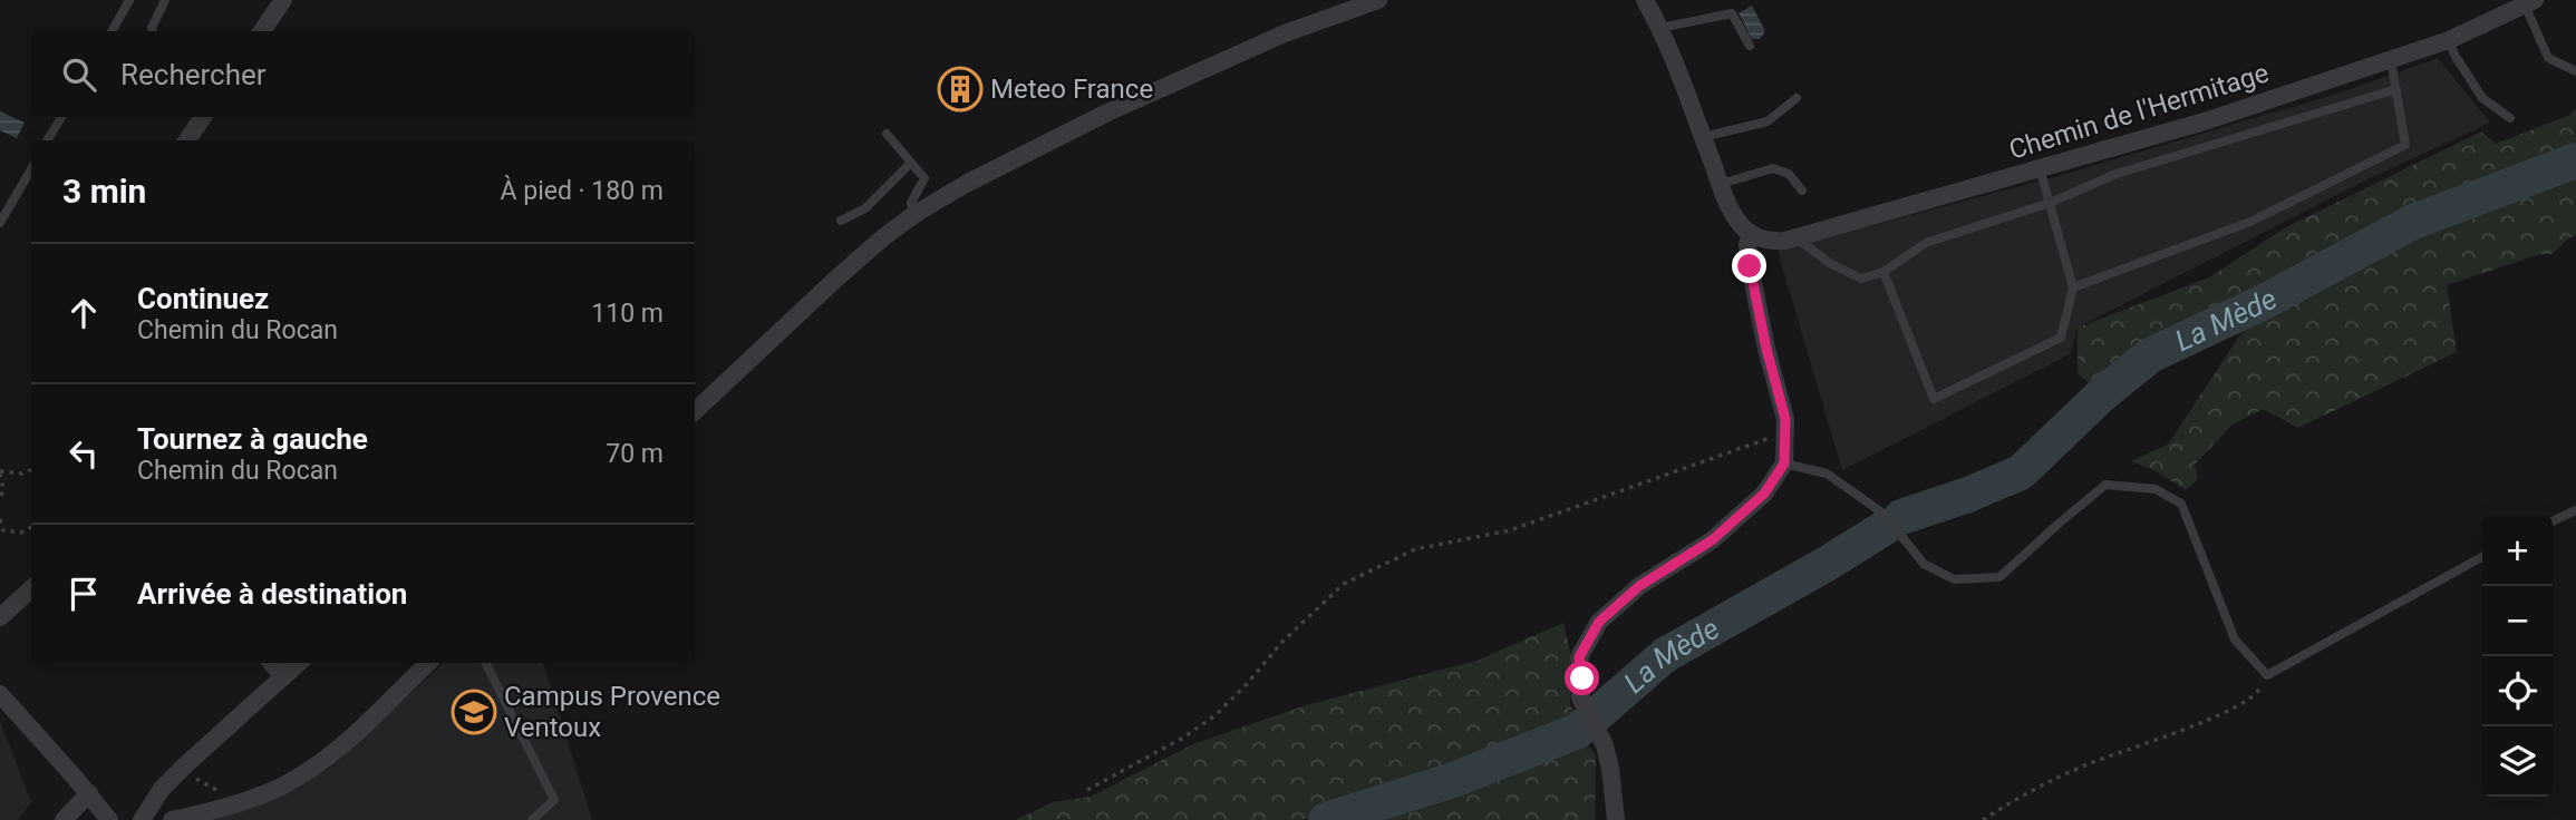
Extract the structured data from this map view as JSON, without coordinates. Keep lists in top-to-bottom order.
{
  "streets": {
    "street": ["Chemin de l'Hermitage"]
  },
  "water": ["La Mède"],
  "places": {
    "building": ["Meteo France"],
    "school or university": ["Campus Provence Ventoux"]
  },
  "page": {
    "search": "Rechercher",
    "heading": ["3 min", "À pied · 180 m"],
    "list": [
      ["Continuez", "Chemin du Rocan", "110 m"],
      ["Tournez à gauche", "Chemin du Rocan", "70 m"],
      "Arrivée à destination"
    ],
    "map_buttons": ["+", "−"]
  }
}
